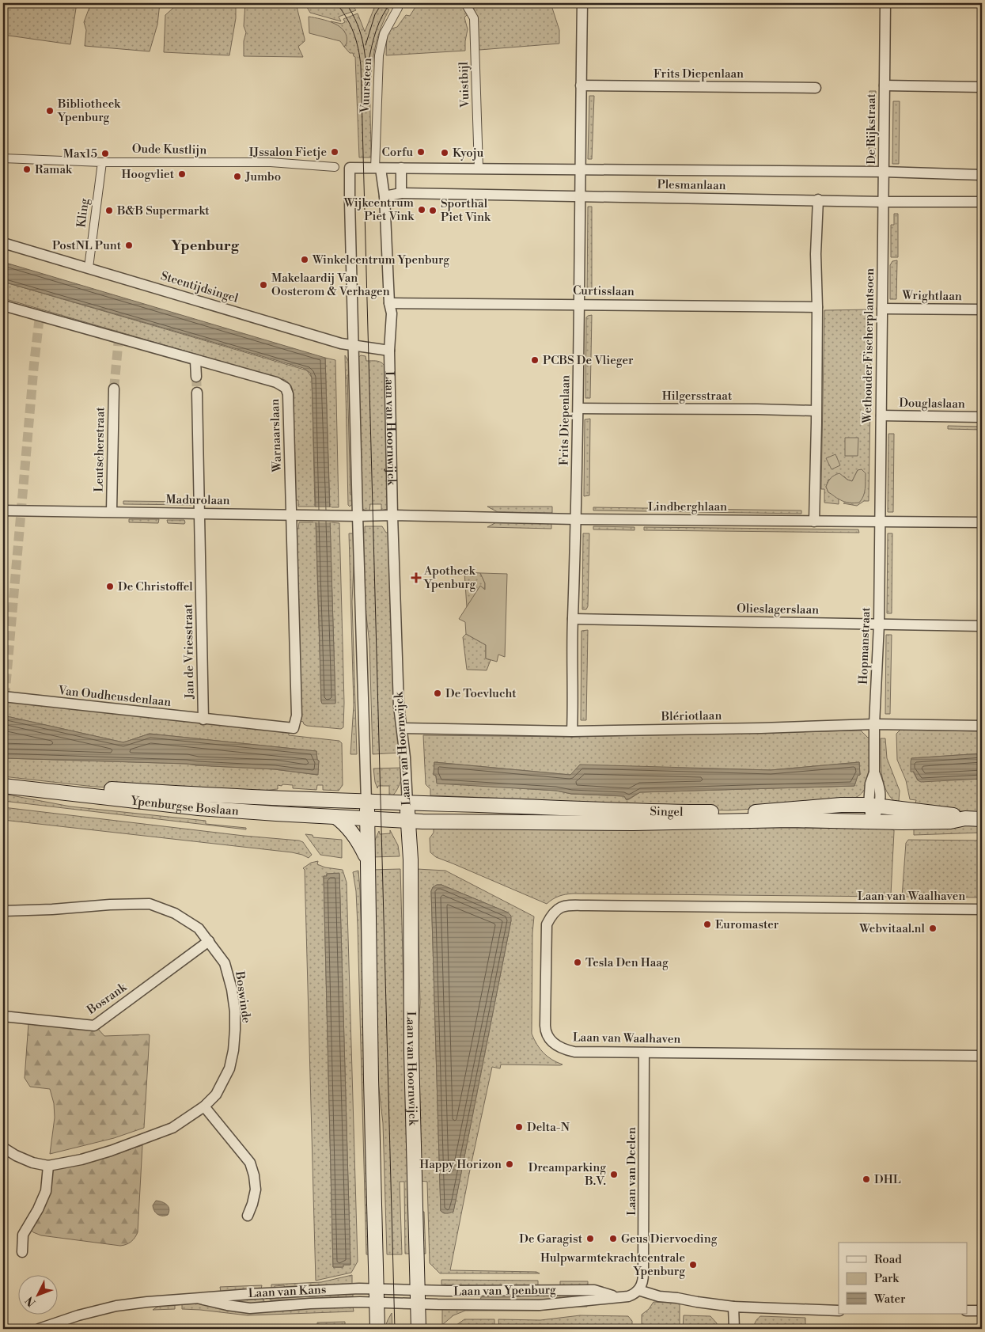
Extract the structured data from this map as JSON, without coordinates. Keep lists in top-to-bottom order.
{
  "streets": {
    "main road": ["Laan van Hoornwijck", "Ypenburgse Boslaan", "Singel"],
    "street": [
      "Frits Diepenlaan",
      "Vuistbijl",
      "Vuursteen",
      "De Rijkstraat",
      "Oude Kustlijn",
      "Plesmanlaan",
      "Kling",
      "Steentijdsingel",
      "Curtisslaan",
      "Wrightlaan",
      "Wethouder Fischerplantsoen",
      "Hilgersstraat",
      "Douglaslaan",
      "Warnaarslaan",
      "Leutscherstraat",
      "Madurolaan",
      "Lindberghlaan",
      "Olieslagerslaan",
      "Hopmanstraat",
      "Jan de Vriesstraat",
      "Van Oudheusdenlaan",
      "Blériotlaan",
      "Laan van Waalhaven",
      "Boswinde",
      "Bosrank",
      "Laan van Deelen",
      "Laan van Ypenburg",
      "Laan van Kans"
    ]
  },
  "crossings": [
    ["Frits Diepenlaan", "Plesmanlaan"],
    ["Frits Diepenlaan", "Curtisslaan"],
    ["Frits Diepenlaan", "Hilgersstraat"],
    ["Frits Diepenlaan", "Lindberghlaan"],
    ["Frits Diepenlaan", "Olieslagerslaan"],
    ["Frits Diepenlaan", "Blériotlaan"],
    ["Vuistbijl", "Plesmanlaan"],
    ["Vuursteen", "Plesmanlaan"],
    ["Vuursteen", "Laan van Hoornwijck"],
    ["De Rijkstraat", "Plesmanlaan"],
    ["De Rijkstraat", "Wethouder Fischerplantsoen"],
    ["Oude Kustlijn", "Kling"],
    ["Plesmanlaan", "Wethouder Fischerplantsoen"],
    ["Plesmanlaan", "Laan van Hoornwijck"],
    ["Kling", "Steentijdsingel"],
    ["Steentijdsingel", "Laan van Hoornwijck"],
    ["Curtisslaan", "Laan van Hoornwijck"],
    ["Wrightlaan", "Wethouder Fischerplantsoen"],
    ["Wethouder Fischerplantsoen", "Douglaslaan"],
    ["Wethouder Fischerplantsoen", "Lindberghlaan"],
    ["Wethouder Fischerplantsoen", "Hopmanstraat"],
    ["Laan van Hoornwijck", "Madurolaan"],
    ["Laan van Hoornwijck", "Lindberghlaan"],
    ["Laan van Hoornwijck", "Blériotlaan"],
    ["Laan van Hoornwijck", "Singel"],
    ["Laan van Hoornwijck", "Laan van Ypenburg"],
    ["Laan van Hoornwijck", "Laan van Kans"],
    ["Warnaarslaan", "Madurolaan"],
    ["Warnaarslaan", "Van Oudheusdenlaan"],
    ["Leutscherstraat", "Madurolaan"],
    ["Madurolaan", "Lindberghlaan"],
    ["Madurolaan", "Jan de Vriesstraat"],
    ["Lindberghlaan", "Hopmanstraat"],
    ["Olieslagerslaan", "Hopmanstraat"],
    ["Hopmanstraat", "Blériotlaan"],
    ["Hopmanstraat", "Singel"],
    ["Jan de Vriesstraat", "Van Oudheusdenlaan"],
    ["Ypenburgse Boslaan", "Singel"],
    ["Laan van Waalhaven", "Laan van Deelen"],
    ["Boswinde", "Bosrank"],
    ["Laan van Deelen", "Laan van Ypenburg"],
    ["Laan van Ypenburg", "Laan van Kans"]
  ],
  "districts": ["Ypenburg"],
  "places": {
    "other": [
      "Bibliotheek Ypenburg",
      "IJssalon Fietje",
      "Corfu",
      "Kyoju",
      "Max15",
      "Ramak",
      "Hoogvliet",
      "Jumbo",
      "Wijkcentrum Piet Vink",
      "B&B Supermarkt",
      "Sporthal Piet Vink",
      "PostNL Punt",
      "Winkelcentrum Ypenburg",
      "Makelaardij Van Oosterom & Verhagen",
      "PCBS De Vlieger",
      "De Christoffel",
      "De Toevlucht",
      "Euromaster",
      "Webvitaal.nl",
      "Tesla Den Haag",
      "Delta-N",
      "Happy Horizon",
      "Dreamparking B.V.",
      "DHL",
      "De Garagist",
      "Geus Diervoeding",
      "Hulpwarmtekrachtcentrale Ypenburg"
    ],
    "health": ["Apotheek Ypenburg"]
  },
  "legend": ["Road", "Park", "Water"],
  "north": "bottom left"
}
